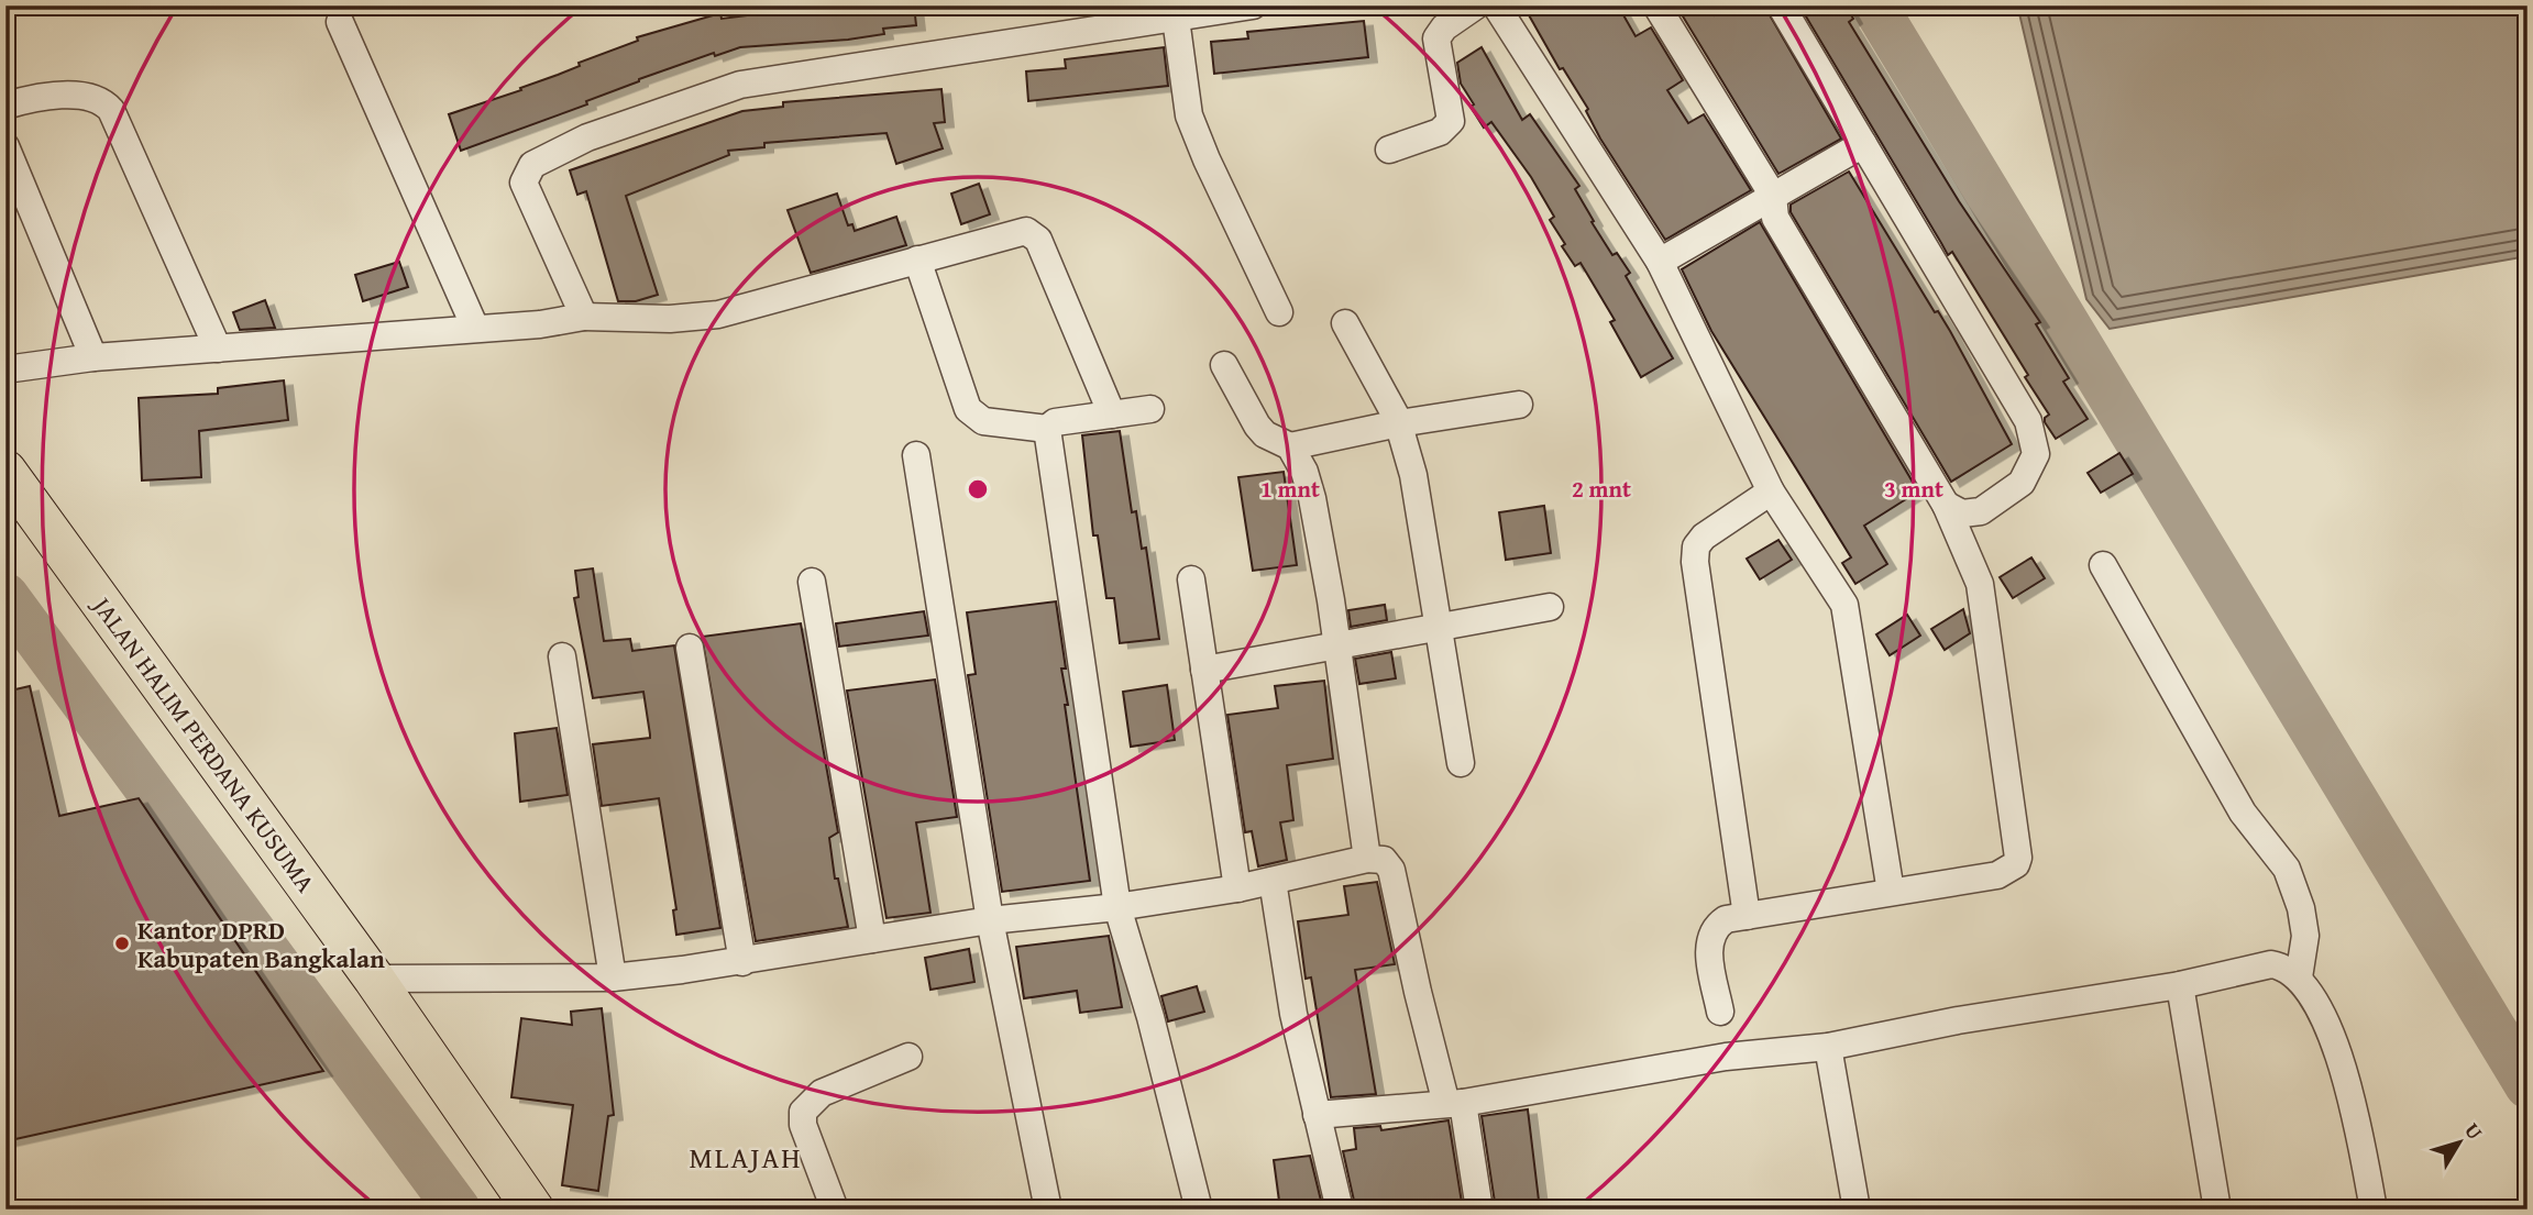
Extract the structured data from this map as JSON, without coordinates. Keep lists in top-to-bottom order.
{
  "streets": {
    "highway": ["JALAN HALIM PERDANA KUSUMA"]
  },
  "districts": ["MLAJAH"],
  "places": ["Kantor DPRD Kabupaten Bangkalan"],
  "north": "top right",
  "rings": ["1 mnt", "2 mnt", "3 mnt"]
}
